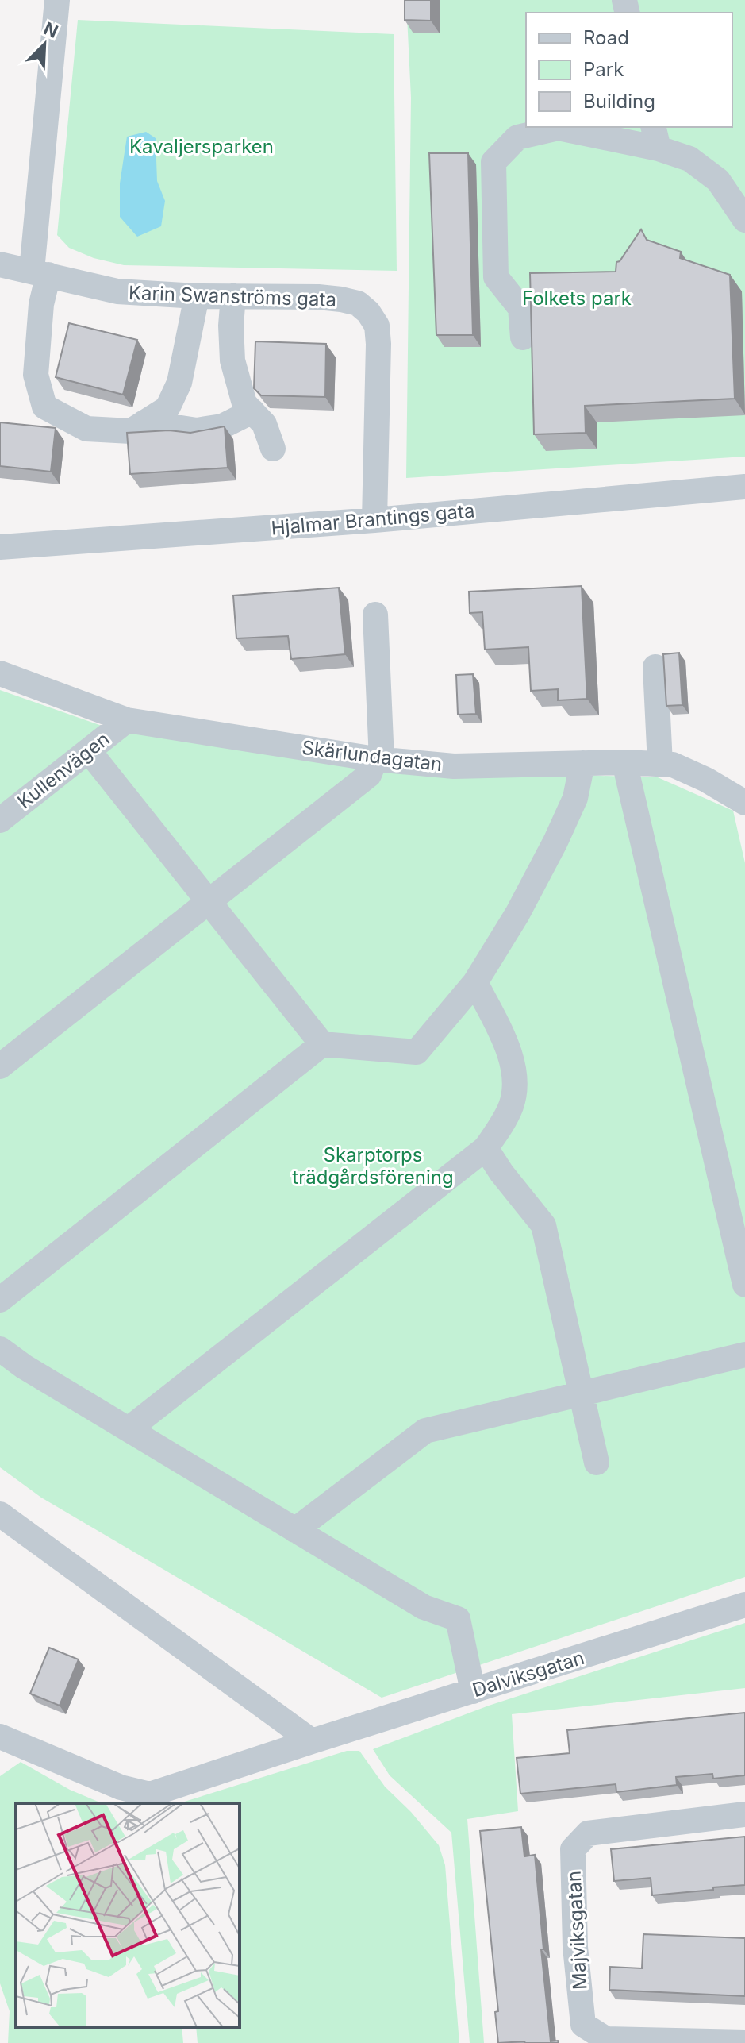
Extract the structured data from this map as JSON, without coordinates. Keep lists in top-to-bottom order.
{
  "streets": {
    "street": [
      "Karin Swanströms gata",
      "Hjalmar Brantings gata",
      "Skärlundagatan",
      "Kullenvägen",
      "Dalviksgatan",
      "Majviksgatan"
    ]
  },
  "crossings": [
    ["Karin Swanströms gata", "Hjalmar Brantings gata"],
    ["Skärlundagatan", "Kullenvägen"]
  ],
  "parks": ["Kavaljersparken", "Folkets park", "Skarptorps trädgårdsförening"],
  "legend": ["Road", "Park", "Building"],
  "north": "top right"
}
